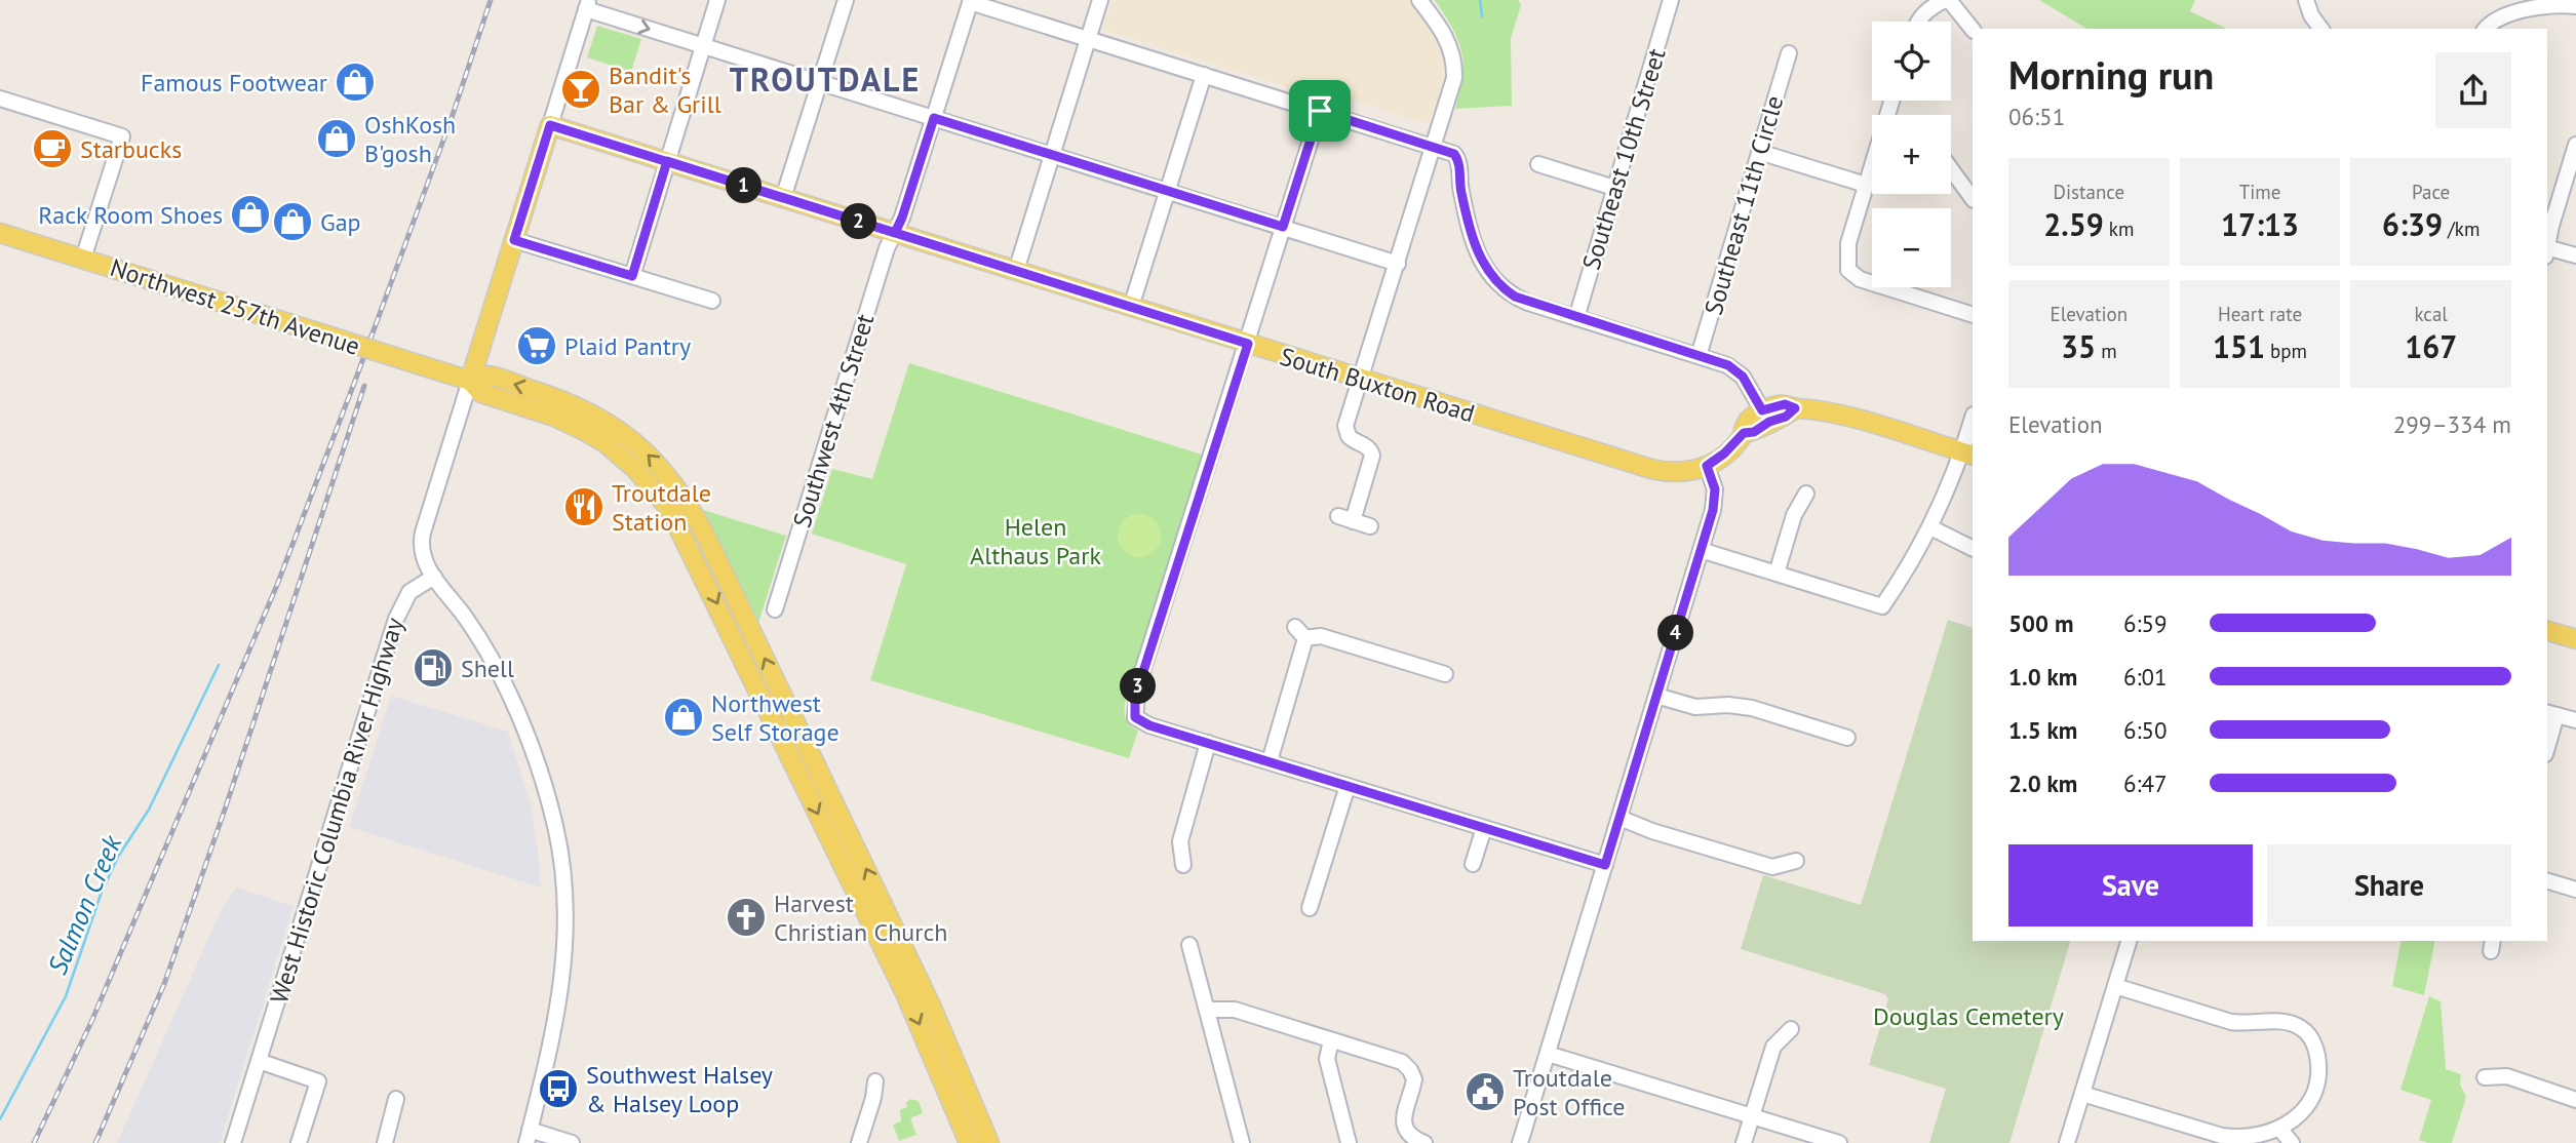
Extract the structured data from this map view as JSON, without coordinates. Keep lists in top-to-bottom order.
{
  "streets": {
    "main road": ["Northwest 257th Avenue", "South Buxton Road"],
    "street": [
      "Southeast 10th Street",
      "Southeast 11th Circle",
      "Southwest 4th Street",
      "West Historic Columbia River Highway"
    ]
  },
  "crossings": [
    ["South Buxton Road", "Southwest 4th Street"]
  ],
  "districts": ["TROUTDALE"],
  "water": ["Salmon Creek"],
  "parks": ["Helen Althaus Park", "Douglas Cemetery"],
  "places": {
    "shop": [
      "Famous Footwear",
      "OshKosh B'gosh",
      "Rack Room Shoes",
      "Gap",
      "Northwest Self Storage"
    ],
    "bar": ["Bandit's Bar & Grill"],
    "cafe": ["Starbucks"],
    "supermarket": ["Plaid Pantry"],
    "restaurant": ["Troutdale Station"],
    "fuel station": ["Shell"],
    "church": ["Harvest Christian Church"],
    "bus stop": ["Southwest Halsey & Halsey Loop"],
    "public building": ["Troutdale Post Office"]
  },
  "page": {
    "map_buttons": ["+", "−"],
    "heading": ["Morning run", "06:51"],
    "stats": [
      ["Distance", "2.59 km"],
      ["Time", "17:13"],
      ["Pace", "6:39 /km"],
      ["Elevation", "35 m"],
      ["Heart rate", "151 bpm"],
      ["kcal", "167"]
    ],
    "pins": [
      "1",
      "2",
      "4",
      "3"
    ],
    "chart": ["Elevation", "299–334 m"],
    "list": [
      {
        "name": "500 m",
        "note": "6:59"
      },
      {
        "name": "1.0 km",
        "note": "6:01"
      },
      {
        "name": "1.5 km",
        "note": "6:50"
      },
      {
        "name": "2.0 km",
        "note": "6:47"
      }
    ],
    "buttons": ["Save", "Share"]
  }
}
